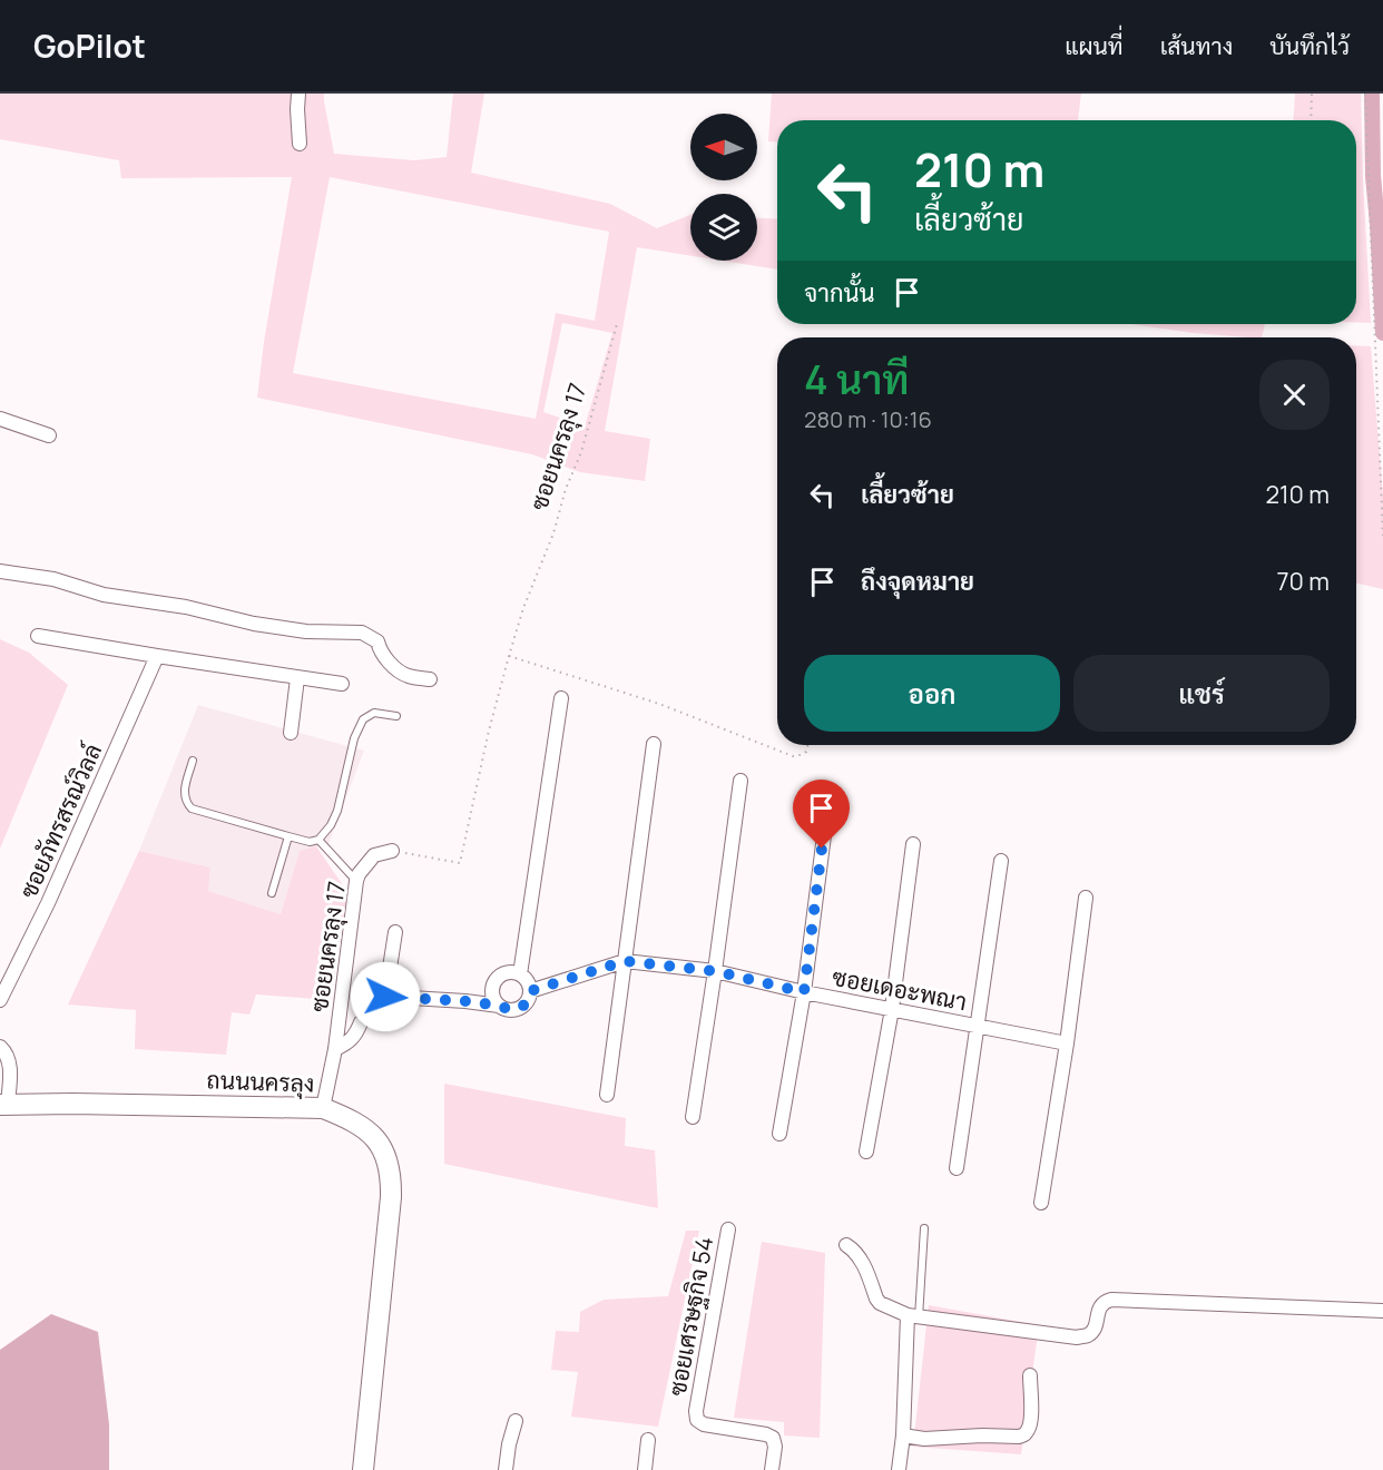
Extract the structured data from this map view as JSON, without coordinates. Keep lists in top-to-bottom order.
{
  "streets": {
    "street": [
      "ซอยนครลุง 17",
      "ซอยภัทรสรณ์วิลล์",
      "ซอยเดอะพณา",
      "ถนนนครลุง",
      "ซอยเศรษฐกิจ 54"
    ]
  },
  "crossings": [
    ["ซอยนครลุง 17", "ถนนนครลุง"]
  ],
  "north": "left",
  "page": {
    "header": "GoPilot",
    "nav": ["แผนที่", "เส้นทาง", "บันทึกไว้"],
    "turn": ["210 m", "เลี้ยวซ้าย"],
    "then": "จากนั้น",
    "heading": ["4 นาที", "280 m · 10:16"],
    "list": [
      {
        "name": "เลี้ยวซ้าย",
        "value": "210 m"
      },
      {
        "name": "ถึงจุดหมาย",
        "value": "70 m"
      }
    ],
    "buttons": ["ออก", "แชร์"]
  }
}
